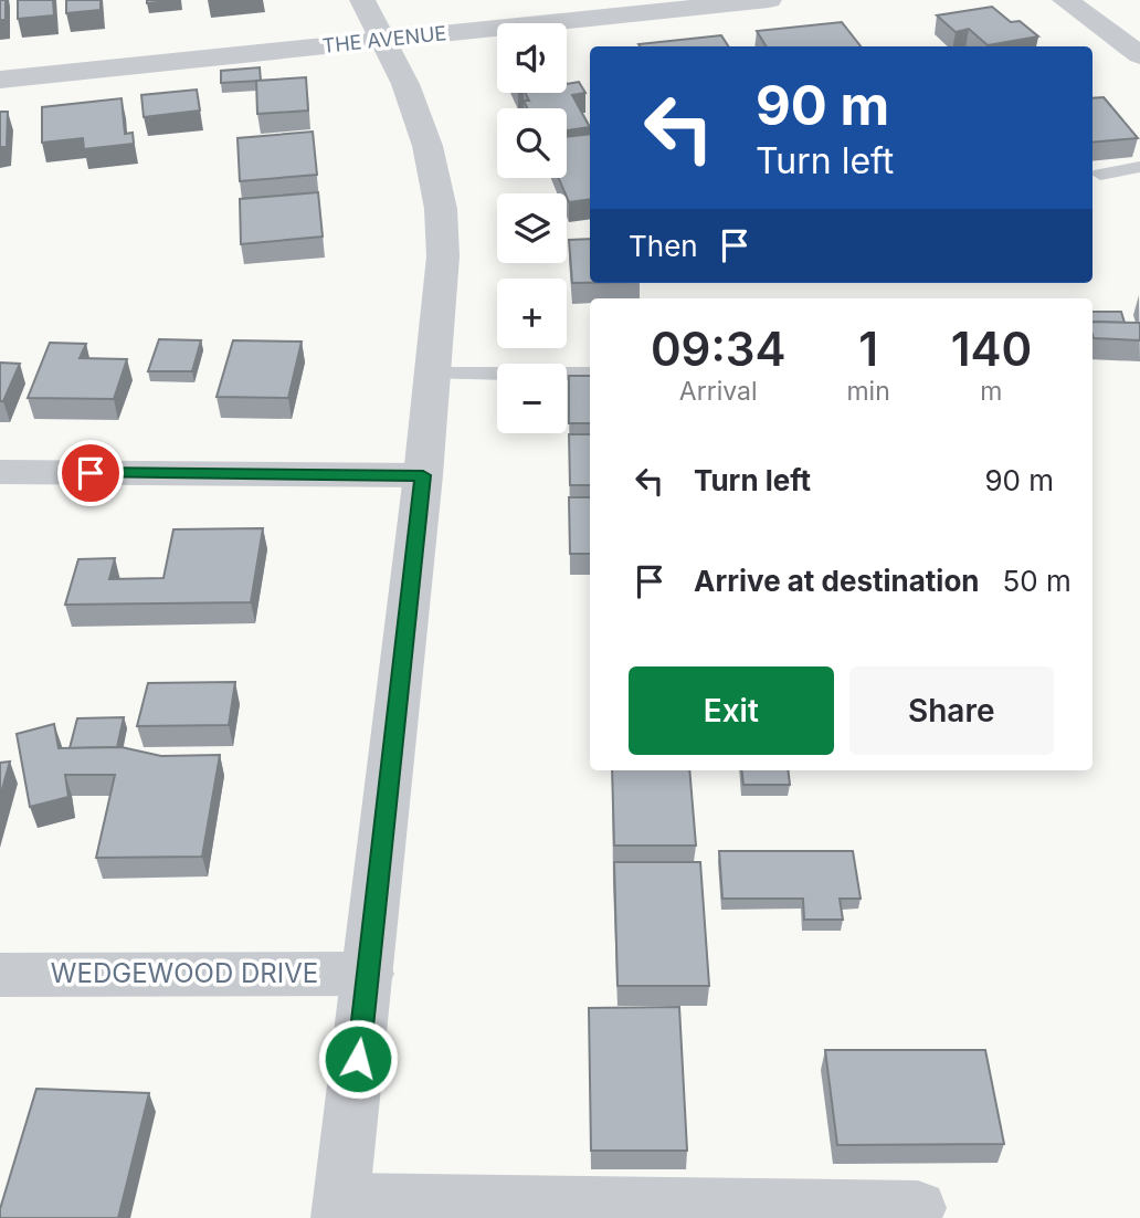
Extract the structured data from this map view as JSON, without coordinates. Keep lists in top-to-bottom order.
{
  "streets": {
    "street": ["THE AVENUE", "WEDGEWOOD DRIVE"]
  },
  "page": {
    "map_buttons": ["+", "−"],
    "turn": ["90 m", "Turn left"],
    "then": "Then",
    "eta": [
      "09:34",
      "Arrival",
      "1",
      "min",
      "140",
      "m"
    ],
    "list": [
      {
        "name": "Turn left",
        "value": "90 m"
      },
      {
        "name": "Arrive at destination",
        "value": "50 m"
      }
    ],
    "buttons": ["Exit", "Share"]
  }
}
